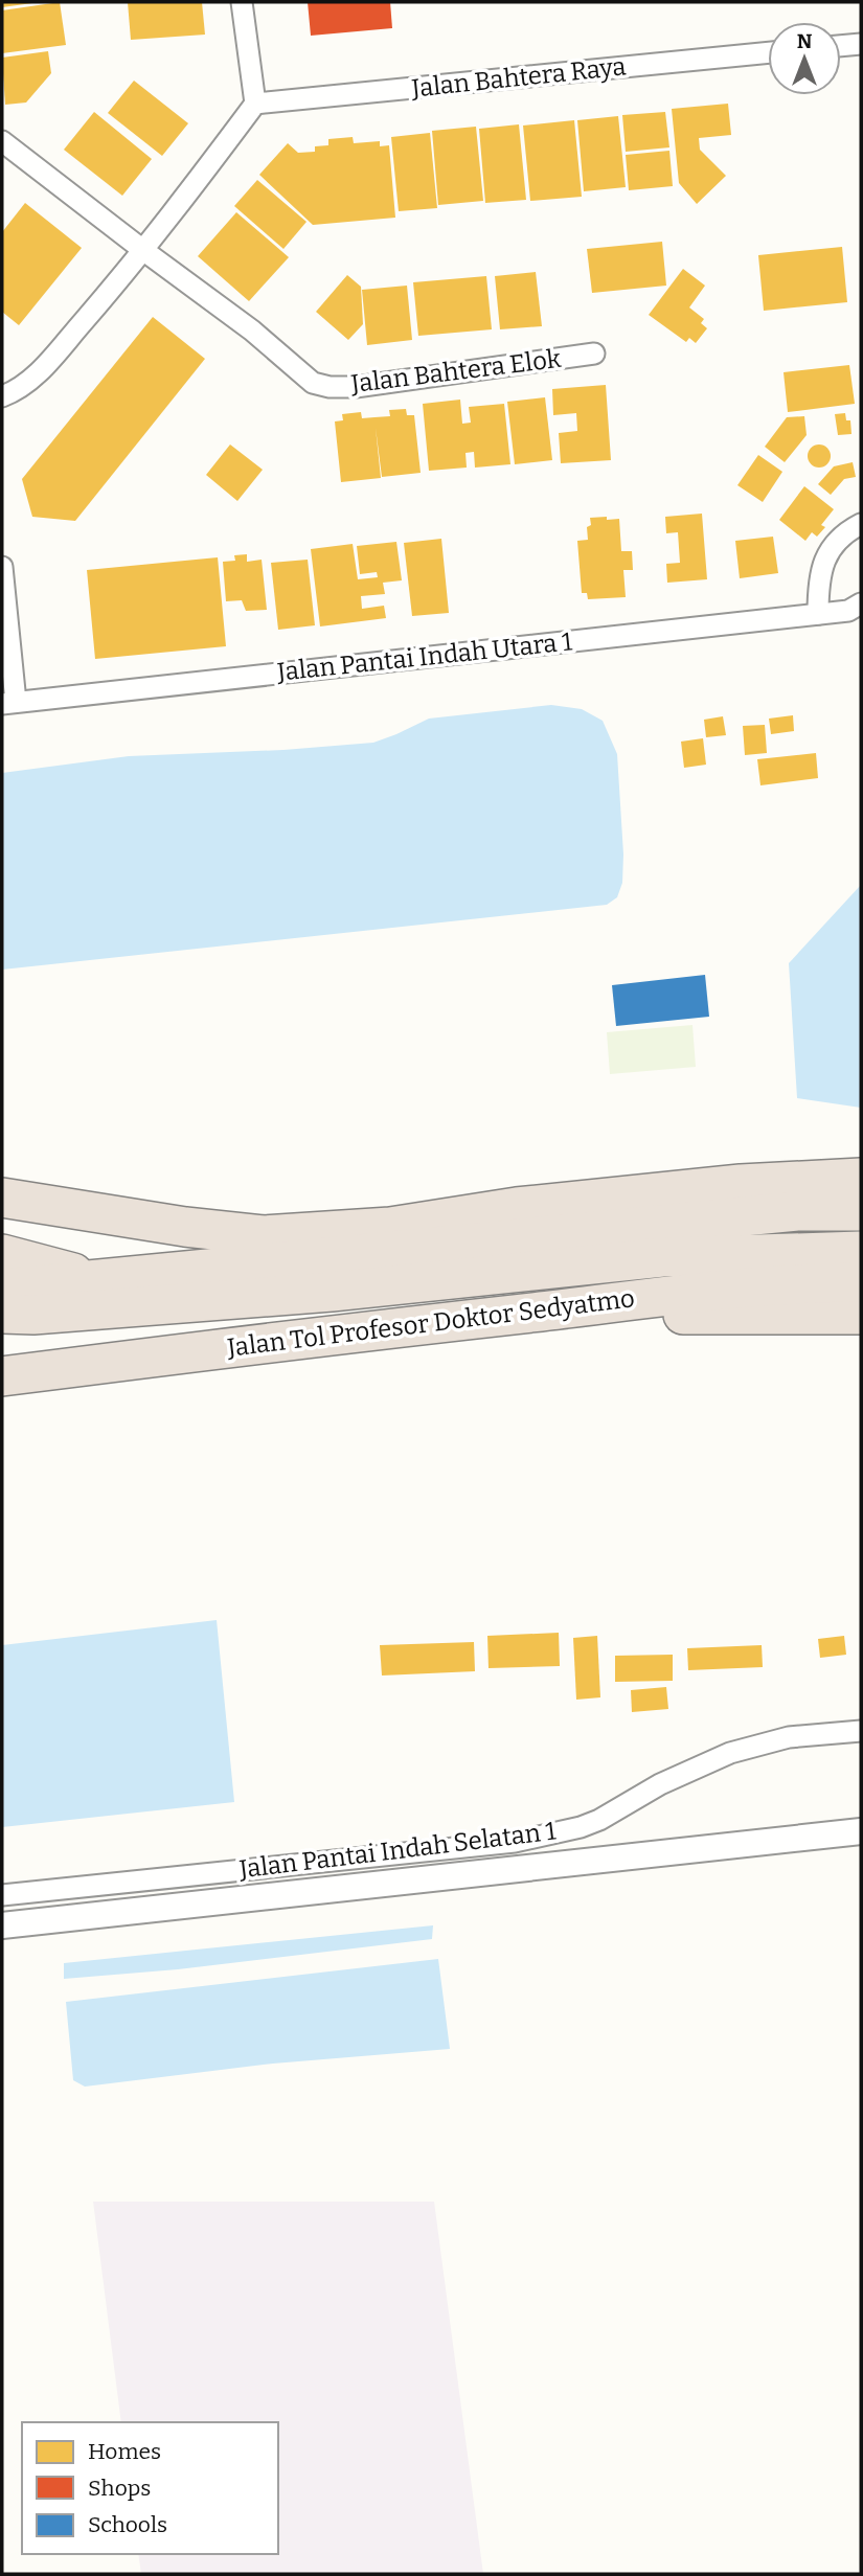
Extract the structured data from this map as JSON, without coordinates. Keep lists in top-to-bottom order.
{
  "streets": {
    "highway": ["Jalan Tol Profesor Doktor Sedyatmo"],
    "street": [
      "Jalan Bahtera Raya",
      "Jalan Bahtera Elok",
      "Jalan Pantai Indah Utara 1",
      "Jalan Pantai Indah Selatan 1"
    ]
  },
  "legend": ["Homes", "Shops", "Schools"],
  "north": "top"
}
